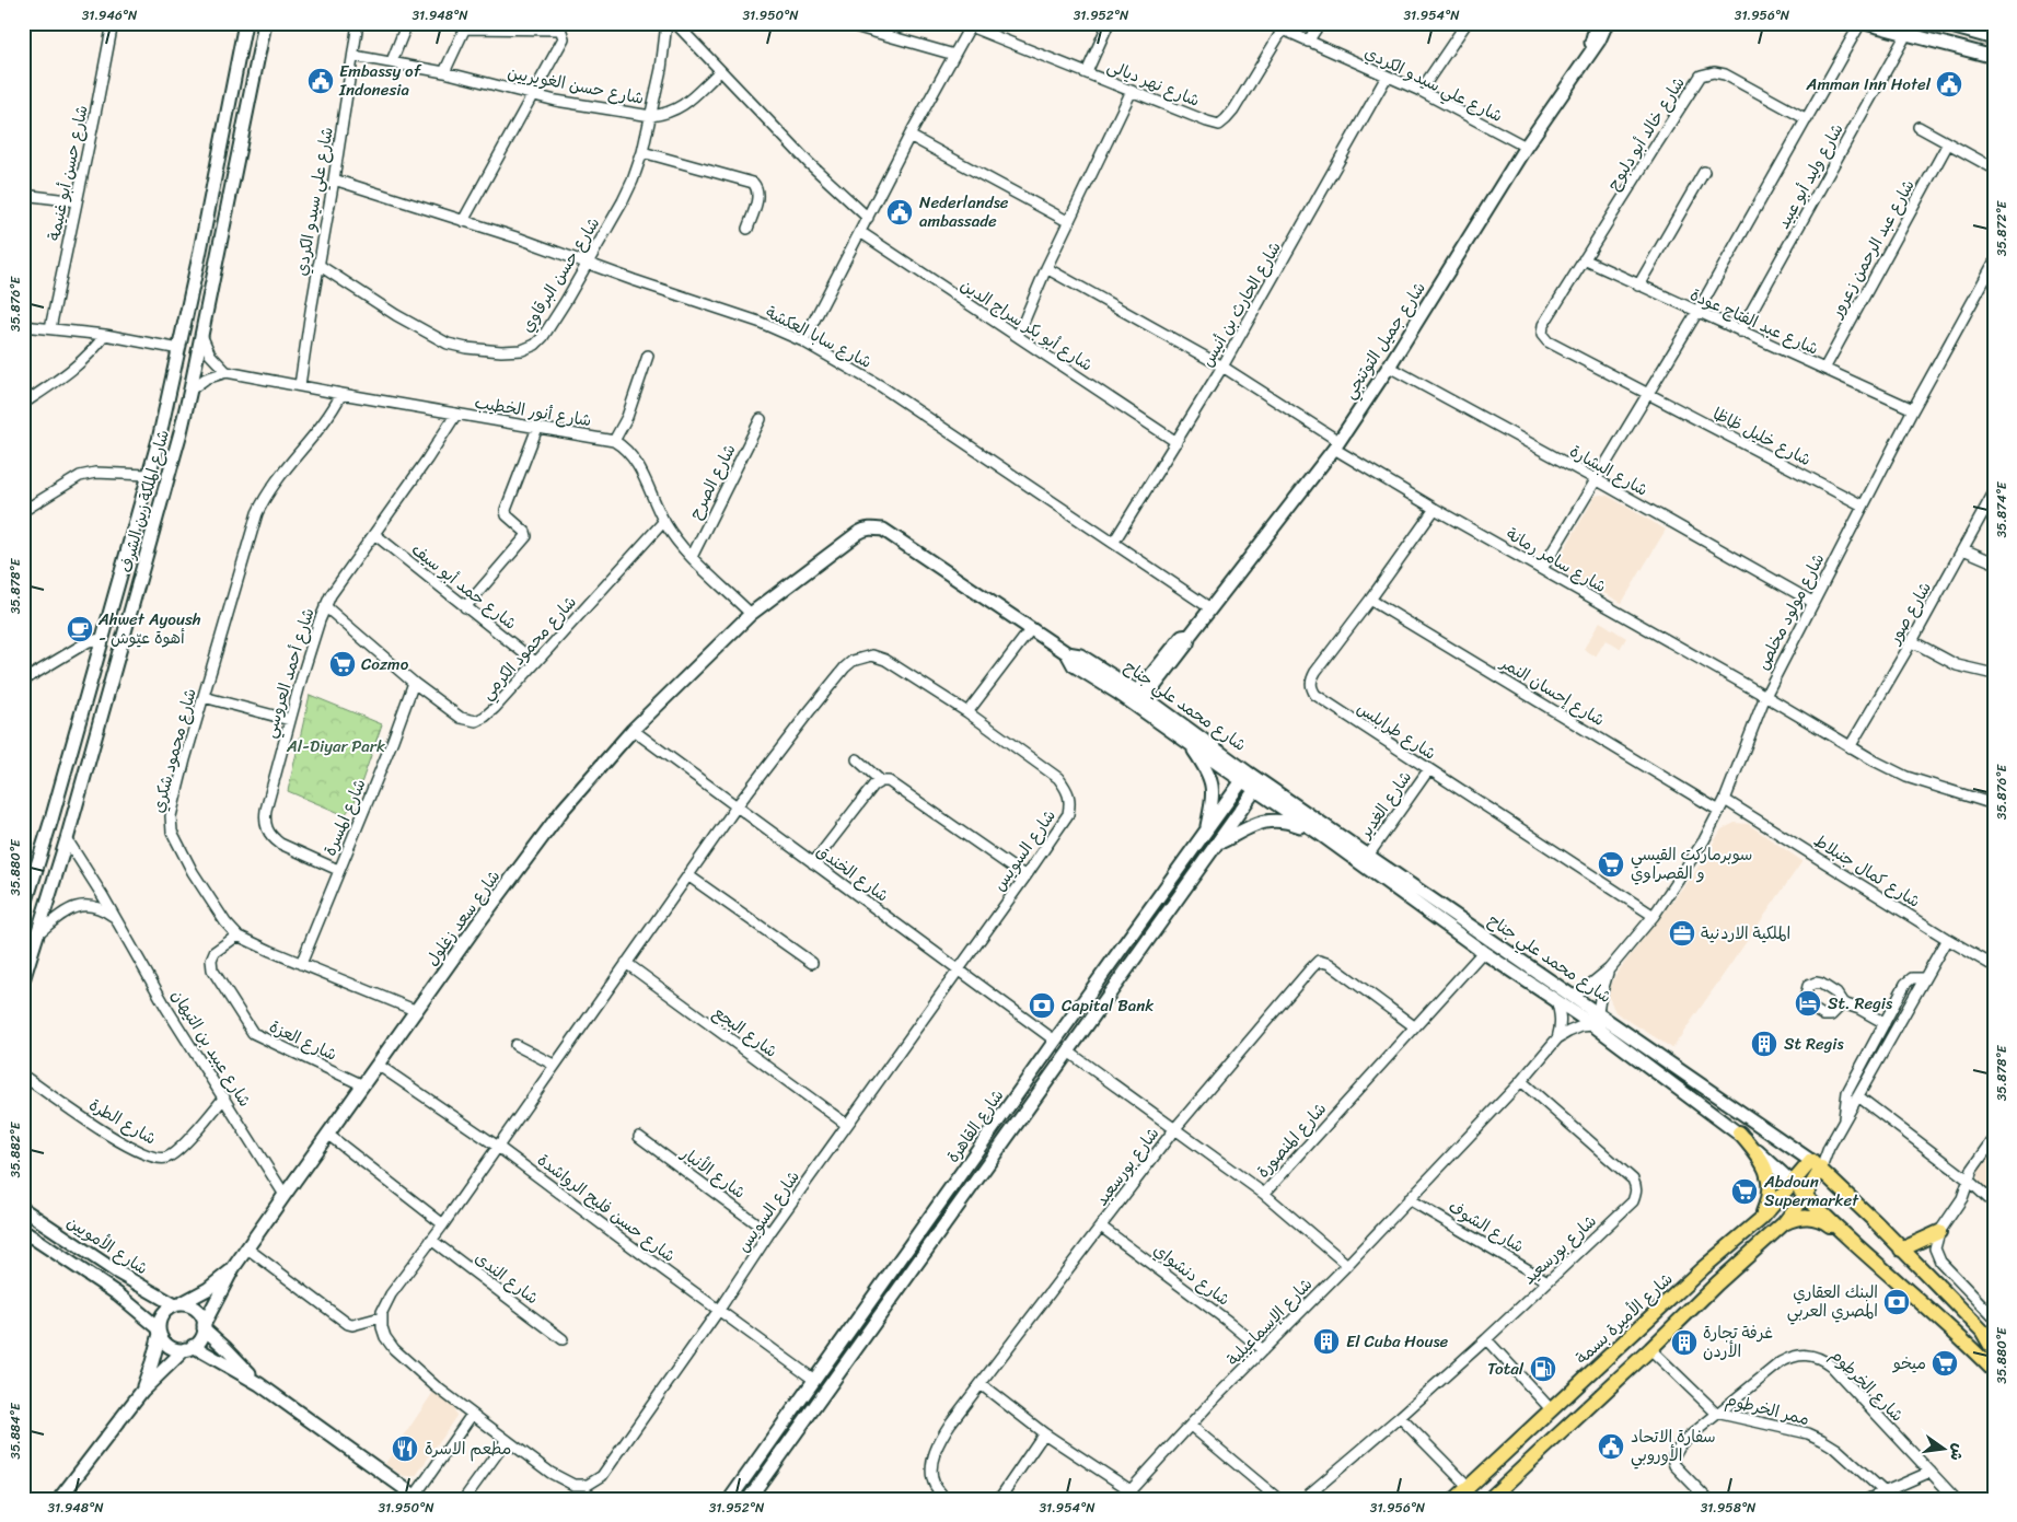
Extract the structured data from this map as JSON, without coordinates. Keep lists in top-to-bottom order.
{
  "streets": {
    "main road": [
      "شارع جميل التوتنجي",
      "شارع الملكة زين الشرف",
      "شارع محمد علي جناح",
      "شارع سعد زغلول",
      "شارع القاهرة",
      "شارع الأمويين",
      "شارع الأميرة بسمة"
    ],
    "street": [
      "شارع نهر ديالى",
      "شارع علي سيدو الكردي",
      "شارع حسن الغويريين",
      "شارع خالد أبو دلبوح",
      "شارع حسن أبو غنيمة",
      "شارع وليد أبو عبيد",
      "شارع عبد الرحمن زعرور",
      "شارع حسن البرقاوي",
      "شارع الحارث بن أنيس",
      "شارع عبد الفتاح عودة",
      "شارع أبو بكر سراج الدين",
      "شارع سابا العكشة",
      "شارع أنور الخطيب",
      "شارع خليل ظاظا",
      "شارع البشارة",
      "شارع الصرح",
      "شارع سامر رمانة",
      "شارع حمد أبو سيف",
      "شارع مولود مخلص",
      "شارع صور",
      "شارع محمود الكرمي",
      "شارع أحمد العروسي",
      "شارع إحسان النمر",
      "شارع طرابلس",
      "شارع محمود شكري",
      "شارع الغدير",
      "شارع المسرة",
      "شارع السويس",
      "شارع كمال جنبلاط",
      "شارع الخندق",
      "شارع البجع",
      "شارع العزة",
      "شارع عبيد بن التيهان",
      "شارع الطرة",
      "شارع المنصورة",
      "شارع بورسعيد",
      "شارع الأنبار",
      "شارع حسن فليح الرواشدة",
      "شارع الشوف",
      "شارع دنشواي",
      "شارع الندى",
      "شارع الإسماعيلية",
      "شارع الخرطوم",
      "ممر الخرطوم"
    ]
  },
  "crossings": [
    ["شارع نهر ديالى", "شارع علي سيدو الكردي"],
    ["شارع نهر ديالى", "شارع أبو بكر سراج الدين"],
    ["شارع نهر ديالى", "شارع سابا العكشة"],
    ["شارع علي سيدو الكردي", "شارع حسن الغويريين"],
    ["شارع علي سيدو الكردي", "شارع حسن البرقاوي"],
    ["شارع علي سيدو الكردي", "شارع الحارث بن أنيس"],
    ["شارع علي سيدو الكردي", "شارع سابا العكشة"],
    ["شارع علي سيدو الكردي", "شارع جميل التوتنجي"],
    ["شارع علي سيدو الكردي", "شارع أنور الخطيب"],
    ["شارع حسن الغويريين", "شارع حسن البرقاوي"],
    ["شارع خالد أبو دلبوح", "شارع عبد الفتاح عودة"],
    ["شارع خالد أبو دلبوح", "شارع خليل ظاظا"],
    ["شارع وليد أبو عبيد", "شارع عبد الفتاح عودة"],
    ["شارع عبد الرحمن زعرور", "شارع عبد الفتاح عودة"],
    ["شارع حسن البرقاوي", "شارع سابا العكشة"],
    ["شارع الحارث بن أنيس", "شارع أبو بكر سراج الدين"],
    ["شارع الحارث بن أنيس", "شارع سابا العكشة"],
    ["شارع الحارث بن أنيس", "شارع سامر رمانة"],
    ["شارع عبد الفتاح عودة", "شارع مولود مخلص"],
    ["شارع سابا العكشة", "شارع جميل التوتنجي"],
    ["شارع جميل التوتنجي", "شارع البشارة"],
    ["شارع جميل التوتنجي", "شارع سامر رمانة"],
    ["شارع جميل التوتنجي", "شارع محمد علي جناح"],
    ["شارع أنور الخطيب", "شارع أحمد العروسي"],
    ["شارع أنور الخطيب", "شارع محمود شكري"],
    ["شارع خليل ظاظا", "شارع مولود مخلص"],
    ["شارع البشارة", "شارع مولود مخلص"],
    ["شارع الملكة زين الشرف", "شارع عبيد بن التيهان"],
    ["شارع سامر رمانة", "شارع مولود مخلص"],
    ["شارع سامر رمانة", "شارع صور"],
    ["شارع سامر رمانة", "شارع طرابلس"],
    ["شارع حمد أبو سيف", "شارع محمود الكرمي"],
    ["شارع حمد أبو سيف", "شارع أحمد العروسي"],
    ["شارع مولود مخلص", "شارع إحسان النمر"],
    ["شارع مولود مخلص", "شارع محمد علي جناح"],
    ["شارع مولود مخلص", "شارع طرابلس"],
    ["شارع مولود مخلص", "شارع كمال جنبلاط"],
    ["شارع محمود الكرمي", "شارع أحمد العروسي"],
    ["شارع محمود الكرمي", "شارع المسرة"],
    ["شارع أحمد العروسي", "شارع المسرة"],
    ["شارع إحسان النمر", "شارع طرابلس"],
    ["شارع محمد علي جناح", "شارع الغدير"],
    ["شارع محمد علي جناح", "شارع سعد زغلول"],
    ["شارع محمد علي جناح", "شارع القاهرة"],
    ["شارع محمد علي جناح", "شارع المنصورة"],
    ["شارع محمد علي جناح", "شارع الأميرة بسمة"],
    ["شارع محمد علي جناح", "شارع الإسماعيلية"],
    ["شارع طرابلس", "شارع الغدير"],
    ["شارع محمود شكري", "شارع المسرة"],
    ["شارع محمود شكري", "شارع سعد زغلول"],
    ["شارع محمود شكري", "شارع العزة"],
    ["شارع السويس", "شارع الخندق"],
    ["شارع السويس", "شارع البجع"],
    ["شارع السويس", "شارع الأنبار"],
    ["شارع السويس", "شارع حسن فليح الرواشدة"],
    ["شارع السويس", "شارع الندى"],
    ["شارع الخندق", "شارع سعد زغلول"],
    ["شارع الخندق", "شارع القاهرة"],
    ["شارع سعد زغلول", "شارع العزة"],
    ["شارع سعد زغلول", "شارع عبيد بن التيهان"],
    ["شارع سعد زغلول", "شارع حسن فليح الرواشدة"],
    ["شارع سعد زغلول", "شارع الأمويين"],
    ["شارع عبيد بن التيهان", "شارع الطرة"],
    ["شارع القاهرة", "شارع المنصورة"],
    ["شارع القاهرة", "شارع حسن فليح الرواشدة"],
    ["شارع المنصورة", "شارع بورسعيد"],
    ["شارع بورسعيد", "شارع الشوف"],
    ["شارع بورسعيد", "شارع دنشواي"],
    ["شارع بورسعيد", "شارع الإسماعيلية"],
    ["شارع الشوف", "شارع الإسماعيلية"],
    ["شارع دنشواي", "شارع الإسماعيلية"],
    ["شارع الخرطوم", "ممر الخرطوم"]
  ],
  "parks": ["Al-Diyar Park"],
  "places": {
    "public building": [
      "Embassy of Indonesia",
      "Amman Inn Hotel",
      "Nederlandse ambassade",
      "سفارة الاتحاد الأوروبي"
    ],
    "cafe": ["Ahwet Ayoush - أهوة عيّوش"],
    "supermarket": [
      "Cozmo",
      "سوبرماركت القيسي و القصراوي",
      "Abdoun Supermarket",
      "ميخو"
    ],
    "office": ["الملكية الاردنية"],
    "hotel": ["St. Regis"],
    "bank": ["Capital Bank", "البنك العقاري المصري العربي"],
    "building": ["St Regis", "El Cuba House", "غرفة تجارة الأردن"],
    "fuel station": ["Total"],
    "restaurant": ["مطعم الاسرة"]
  },
  "north": "right",
  "coordinates": [
    "31.946°N",
    "31.948°N",
    "31.950°N",
    "31.952°N",
    "31.954°N",
    "31.956°N",
    "35.872°E",
    "35.876°E",
    "35.874°E",
    "35.878°E",
    "35.880°E",
    "35.882°E",
    "35.884°E",
    "31.958°N"
  ]
}
